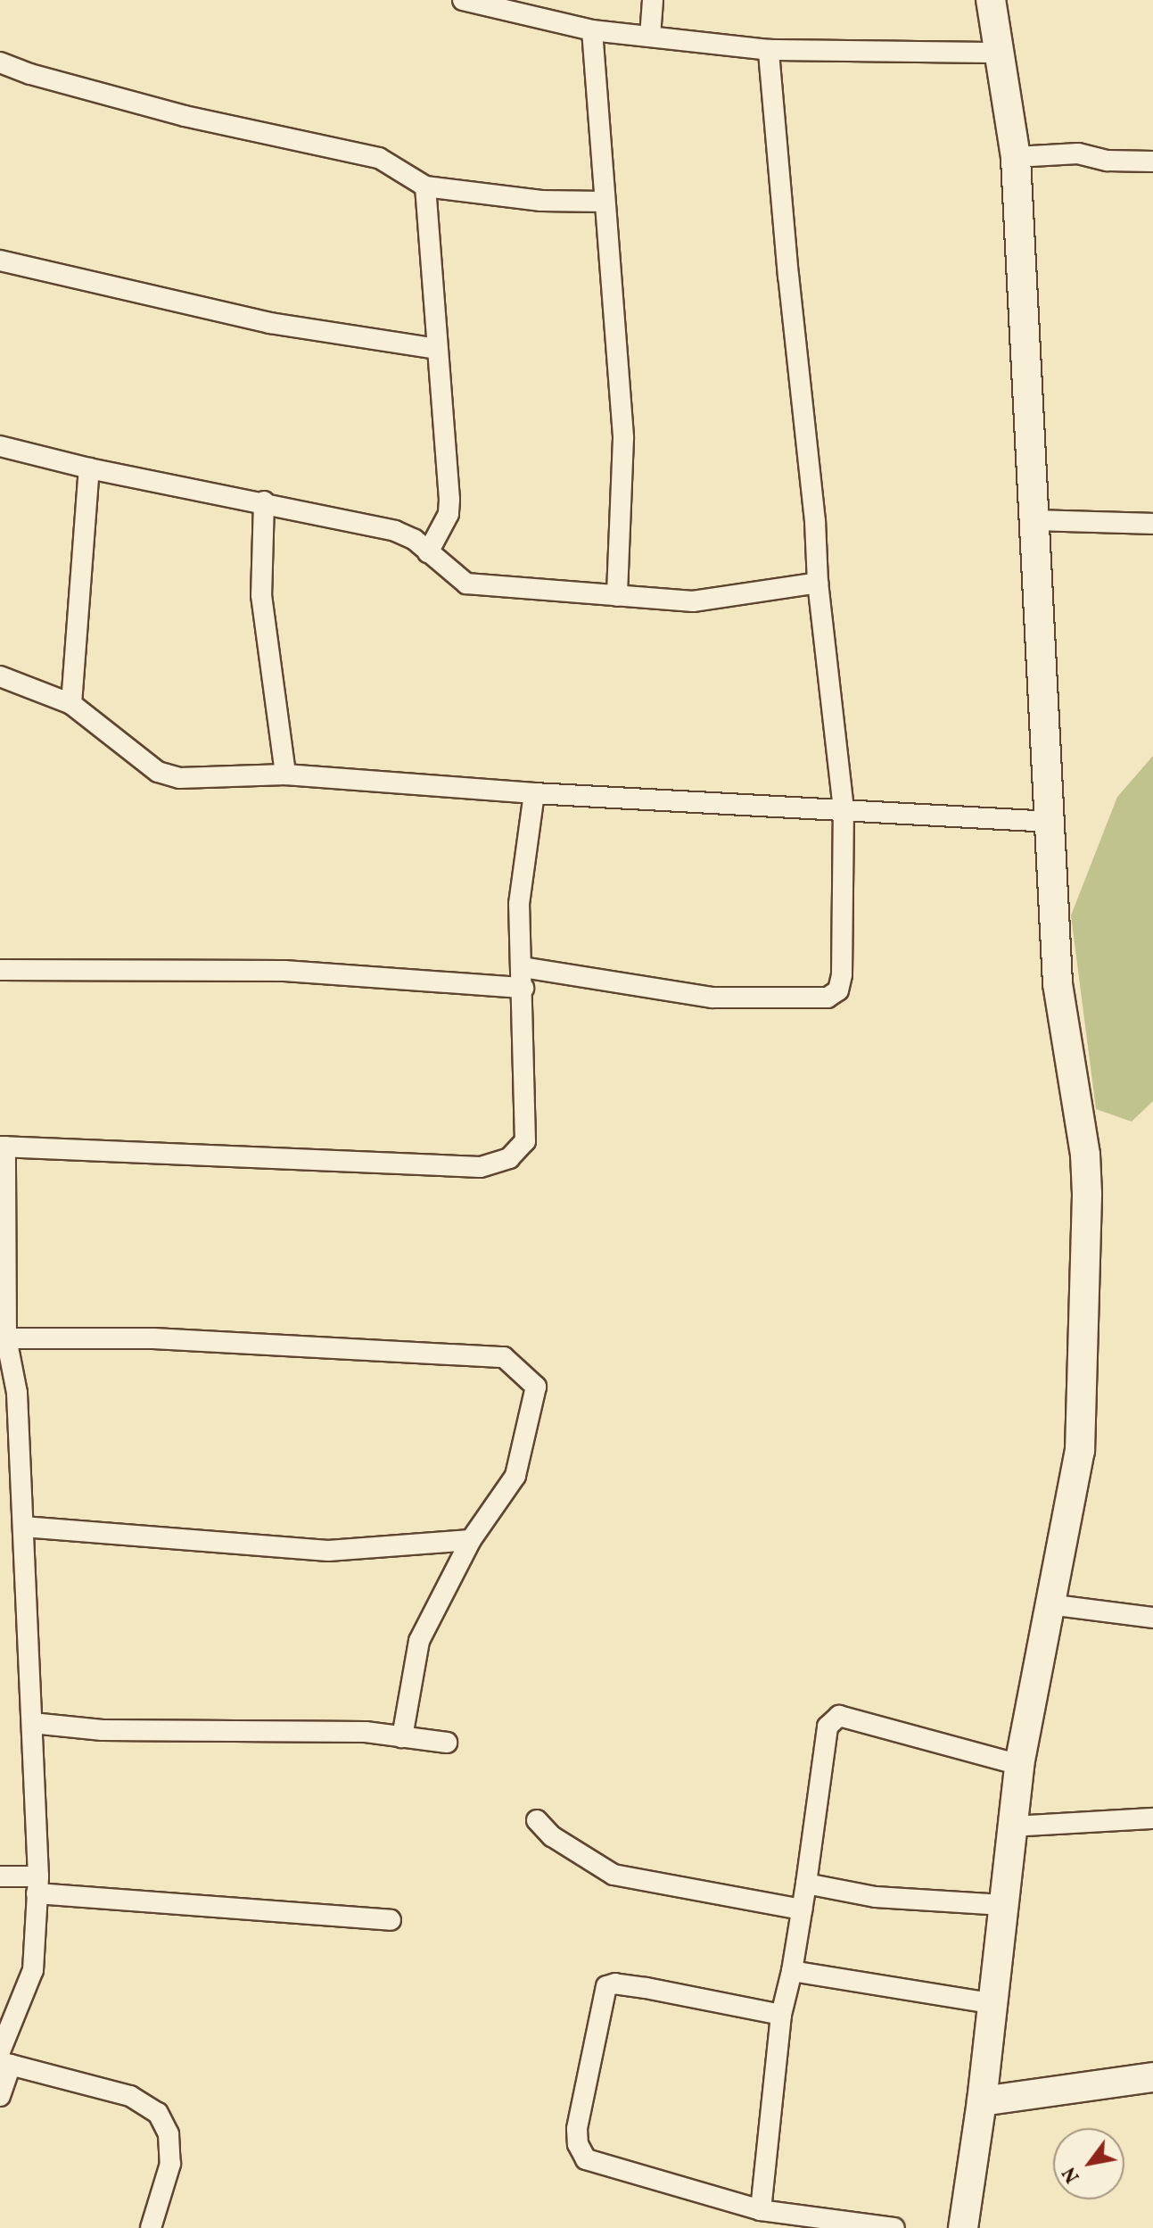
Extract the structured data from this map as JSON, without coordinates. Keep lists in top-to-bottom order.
{
  "north": "bottom left"
}
